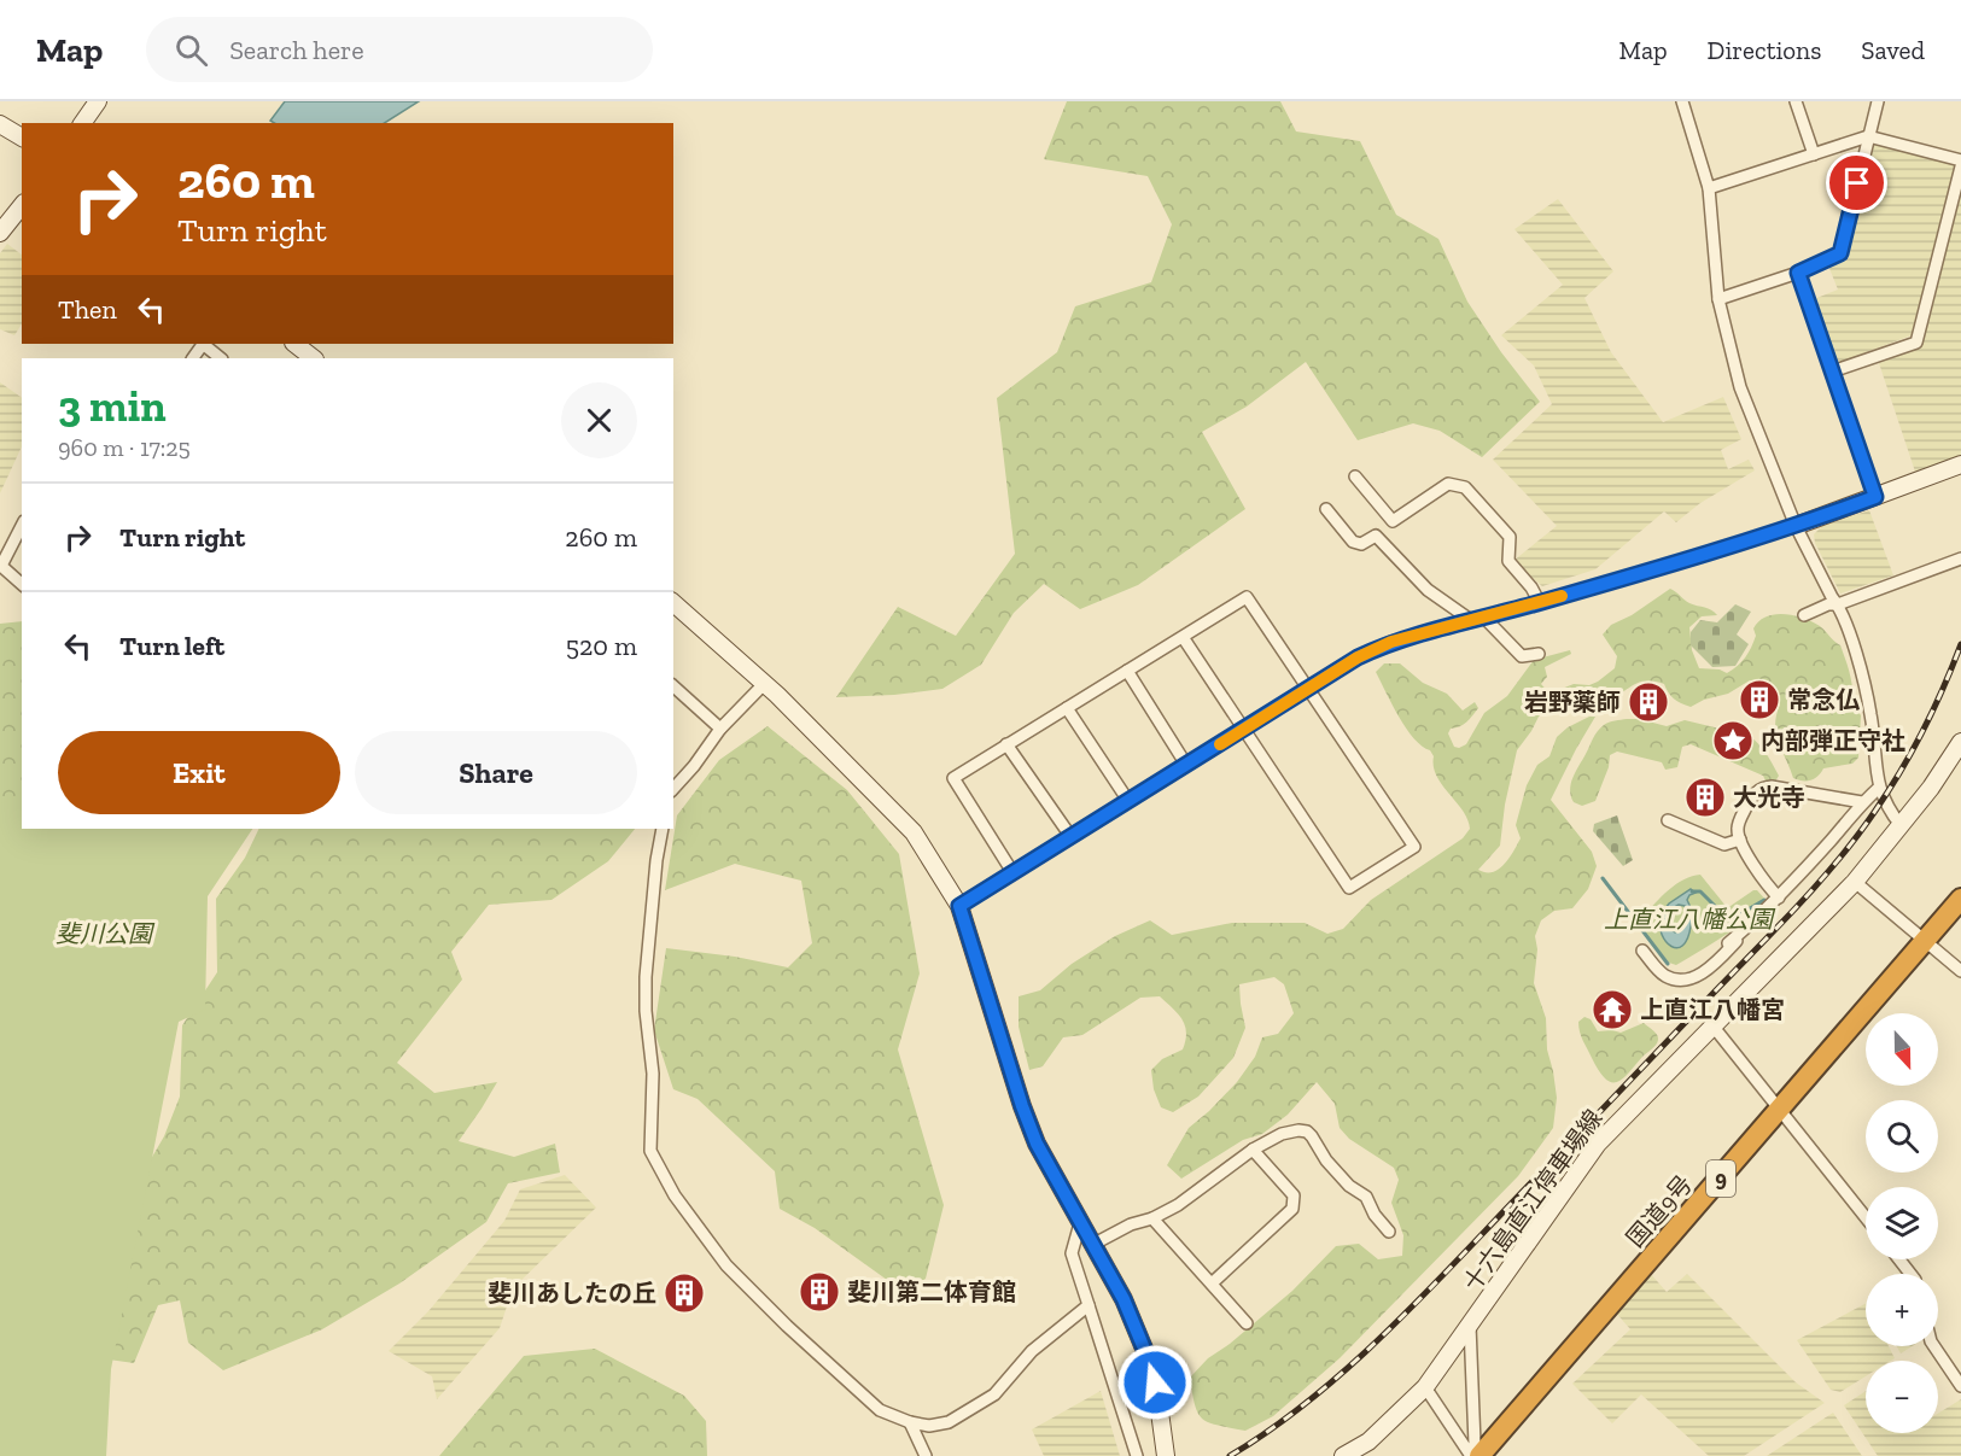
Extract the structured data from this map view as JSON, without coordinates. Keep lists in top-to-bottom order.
{
  "streets": {
    "highway": ["9", "国道9号"],
    "street": ["十六島直江停車場線"]
  },
  "parks": ["上直江八幡公園", "斐川公園"],
  "places": {
    "building": [
      "常念仏",
      "岩野薬師",
      "大光寺",
      "斐川第二体育館",
      "斐川あしたの丘"
    ],
    "place": ["内部弾正守社"],
    "temple": ["上直江八幡宮"]
  },
  "north": "bottom",
  "page": {
    "header": "Map",
    "search": "Search here",
    "nav": ["Map", "Directions", "Saved"],
    "turn": ["260 m", "Turn right"],
    "then": "Then",
    "heading": ["3 min", "960 m · 17:25"],
    "list": [
      {
        "name": "Turn right",
        "value": "260 m"
      },
      {
        "name": "Turn left",
        "value": "520 m"
      }
    ],
    "buttons": ["Exit", "Share"],
    "map_buttons": ["+", "−"]
  }
}
